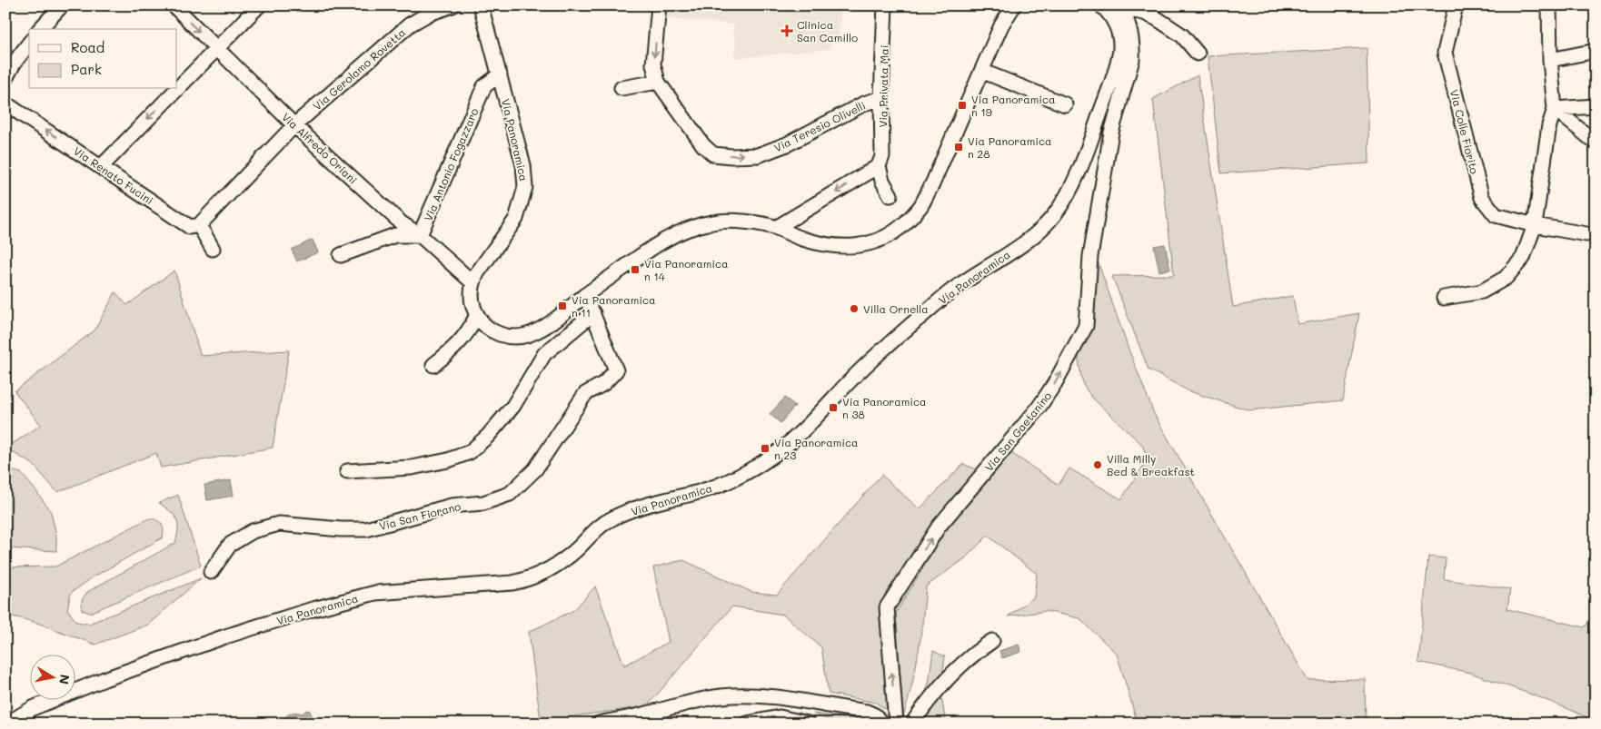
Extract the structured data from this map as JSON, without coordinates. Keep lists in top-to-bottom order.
{
  "streets": {
    "street": [
      "Via Gerolamo Rovetta",
      "Via Privata Mai",
      "Via Teresio Olivelli",
      "Via Colle Fiorito",
      "Via Panoramica",
      "Via Alfredo Oriani",
      "Via Antonio Fogazzaro",
      "Via Renato Fucini",
      "Via San Gaetanino",
      "Via San Fiorano"
    ]
  },
  "crossings": [
    ["Via Gerolamo Rovetta", "Via Alfredo Oriani"],
    ["Via Gerolamo Rovetta", "Via Renato Fucini"],
    ["Via Privata Mai", "Via Teresio Olivelli"],
    ["Via Panoramica", "Via Alfredo Oriani"],
    ["Via Panoramica", "Via Antonio Fogazzaro"],
    ["Via Panoramica", "Via San Gaetanino"],
    ["Via Panoramica", "Via San Fiorano"],
    ["Via Alfredo Oriani", "Via Antonio Fogazzaro"]
  ],
  "one_way": ["Via Renato Fucini", "Via San Gaetanino"],
  "places": {
    "health": ["Clinica San Camillo"],
    "transit": [
      "Via Panoramica n 19",
      "Via Panoramica n 28",
      "Via Panoramica n 14",
      "Via Panoramica n 11",
      "Via Panoramica n 38",
      "Via Panoramica n 23"
    ],
    "other": ["Villa Ornella", "Villa Milly Bed & Breakfast"]
  },
  "legend": ["Road", "Park"],
  "north": "right"
}
